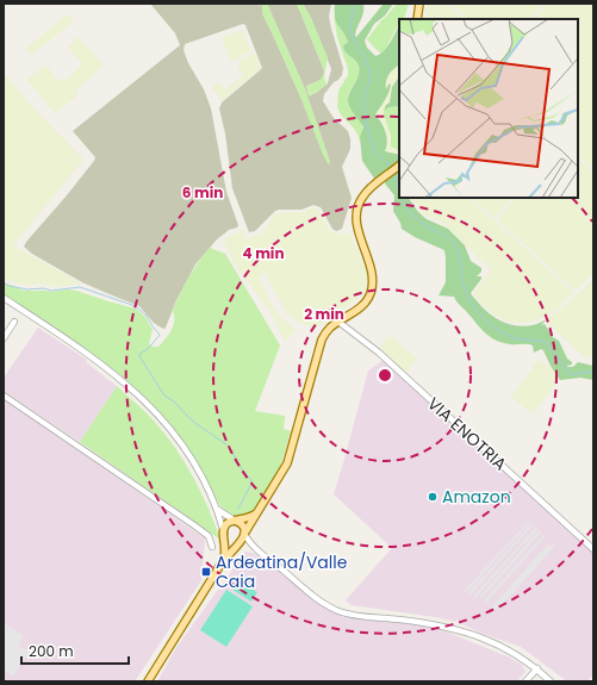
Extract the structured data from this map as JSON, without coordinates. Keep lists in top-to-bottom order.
{
  "streets": {
    "street": ["VIA ENOTRIA"]
  },
  "places": {
    "other": ["Amazon"],
    "transit": ["Ardeatina/Valle Caia"]
  },
  "scale_bar": "200 m",
  "rings": ["6 min", "4 min", "2 min"]
}
